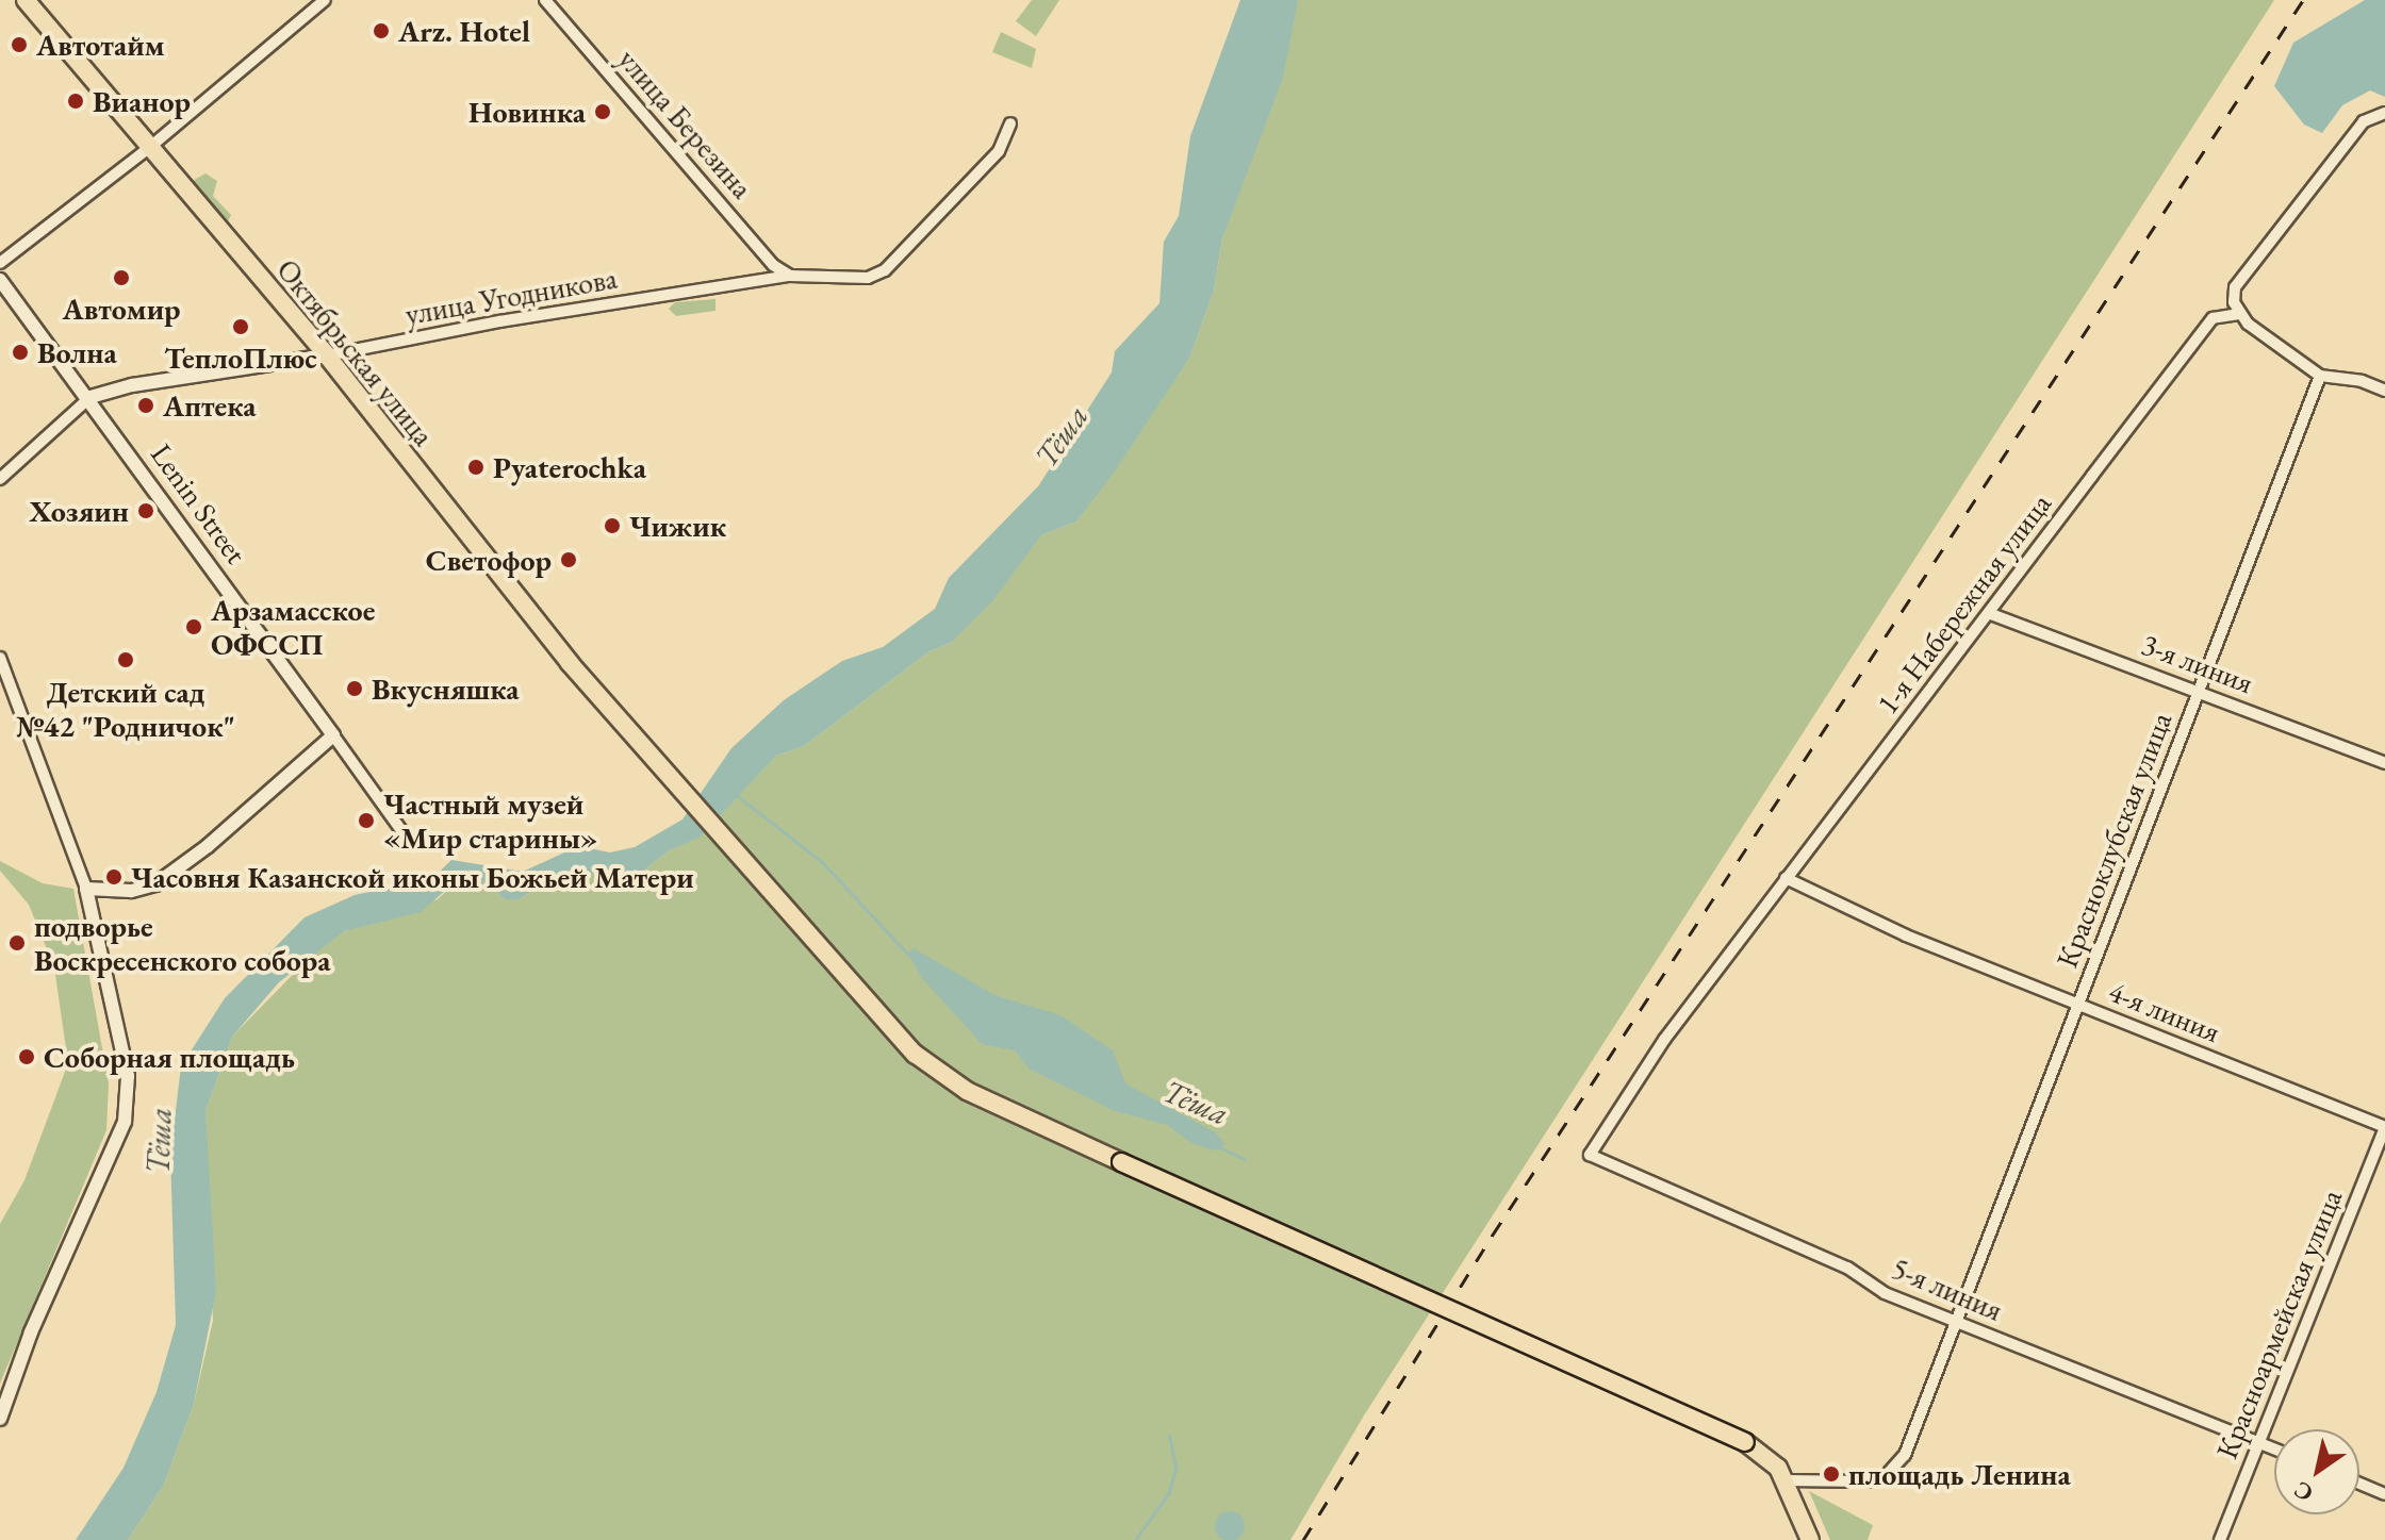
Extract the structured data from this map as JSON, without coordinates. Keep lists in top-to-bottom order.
{
  "streets": {
    "main road": ["Октябрьская улица"],
    "street": [
      "улица Березина",
      "улица Угодникова",
      "Lenin Street",
      "1-я Набережная улица",
      "3-я линия",
      "Красноклубская улица",
      "4-я линия",
      "5-я линия",
      "Красноармейская улица"
    ]
  },
  "crossings": [
    ["улица Березина", "улица Угодникова"],
    ["улица Угодникова", "Октябрьская улица"],
    ["улица Угодникова", "Lenin Street"],
    ["Октябрьская улица", "Красноклубская улица"],
    ["1-я Набережная улица", "3-я линия"],
    ["1-я Набережная улица", "4-я линия"],
    ["1-я Набережная улица", "5-я линия"],
    ["3-я линия", "Красноклубская улица"],
    ["Красноклубская улица", "4-я линия"],
    ["Красноклубская улица", "5-я линия"],
    ["4-я линия", "Красноармейская улица"],
    ["5-я линия", "Красноармейская улица"]
  ],
  "water": ["Тёша"],
  "places": [
    "Arz. Hotel",
    "Автотайм",
    "Вианор",
    "Новинка",
    "Автомир",
    "ТеплоПлюс",
    "Волна",
    "Аптека",
    "Pyaterochka",
    "Хозяин",
    "Чижик",
    "Светофор",
    "Арзамасское ОФССП",
    "Детский сад №42 \"Родничок\"",
    "Вкусняшка",
    "Частный музей «Мир старины»",
    "Часовня Казанской иконы Божьей Матери",
    "подворье Воскресенского собора",
    "Соборная площадь",
    "площадь Ленина"
  ],
  "north": "bottom left"
}
